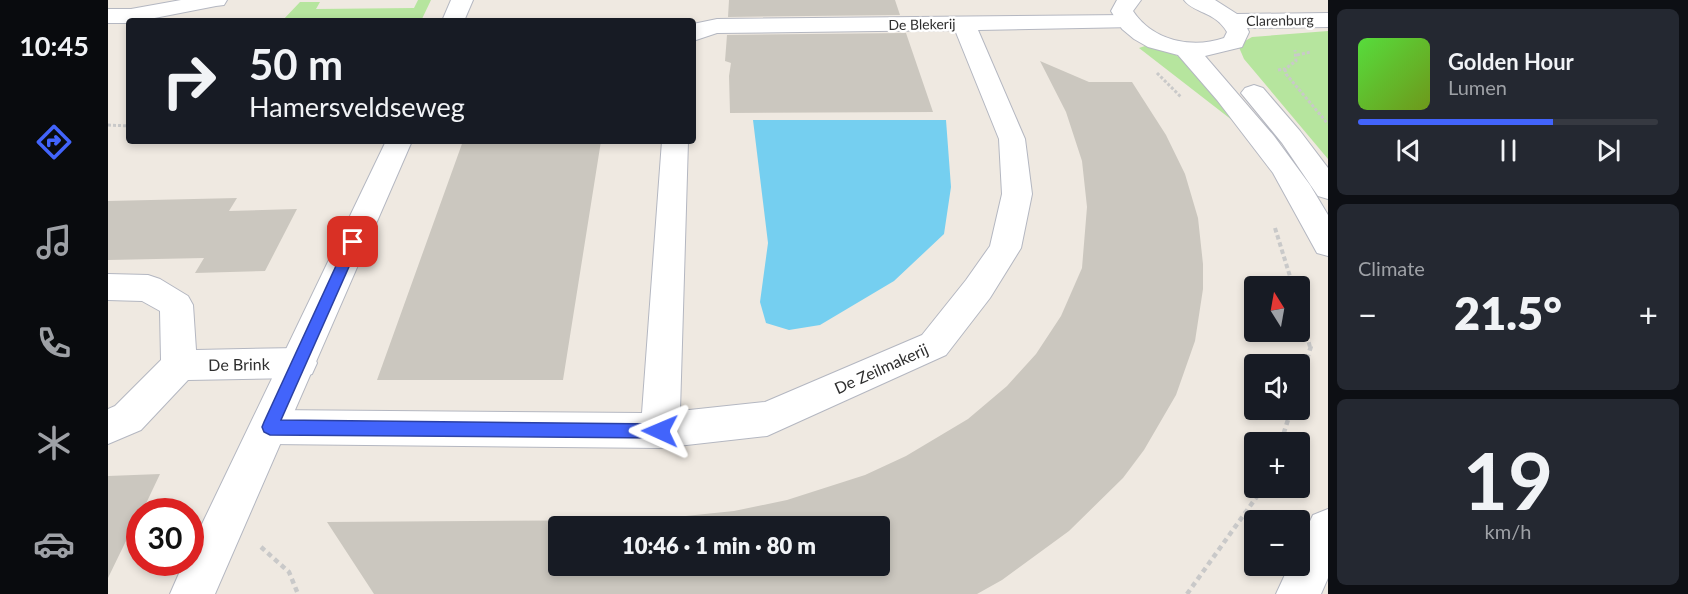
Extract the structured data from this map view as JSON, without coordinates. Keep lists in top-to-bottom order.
{
  "streets": {
    "street": [
      "Clarenburg",
      "De Blekerij",
      "De Brink",
      "De Zeilmakerij"
    ]
  },
  "crossings": [
    ["De Blekerij", "De Zeilmakerij"]
  ],
  "north": "top",
  "page": {
    "tabs": "10:45",
    "turn": ["50 m", "Hamersveldseweg"],
    "song": ["Golden Hour", "Lumen"],
    "tile": [
      "Climate",
      ["19", "km/h"]
    ],
    "map_buttons": ["+", "−"],
    "heat": ["−", "21.5°", "+"],
    "limit": "30",
    "trip": "10:46 · 1 min · 80 m"
  }
}
